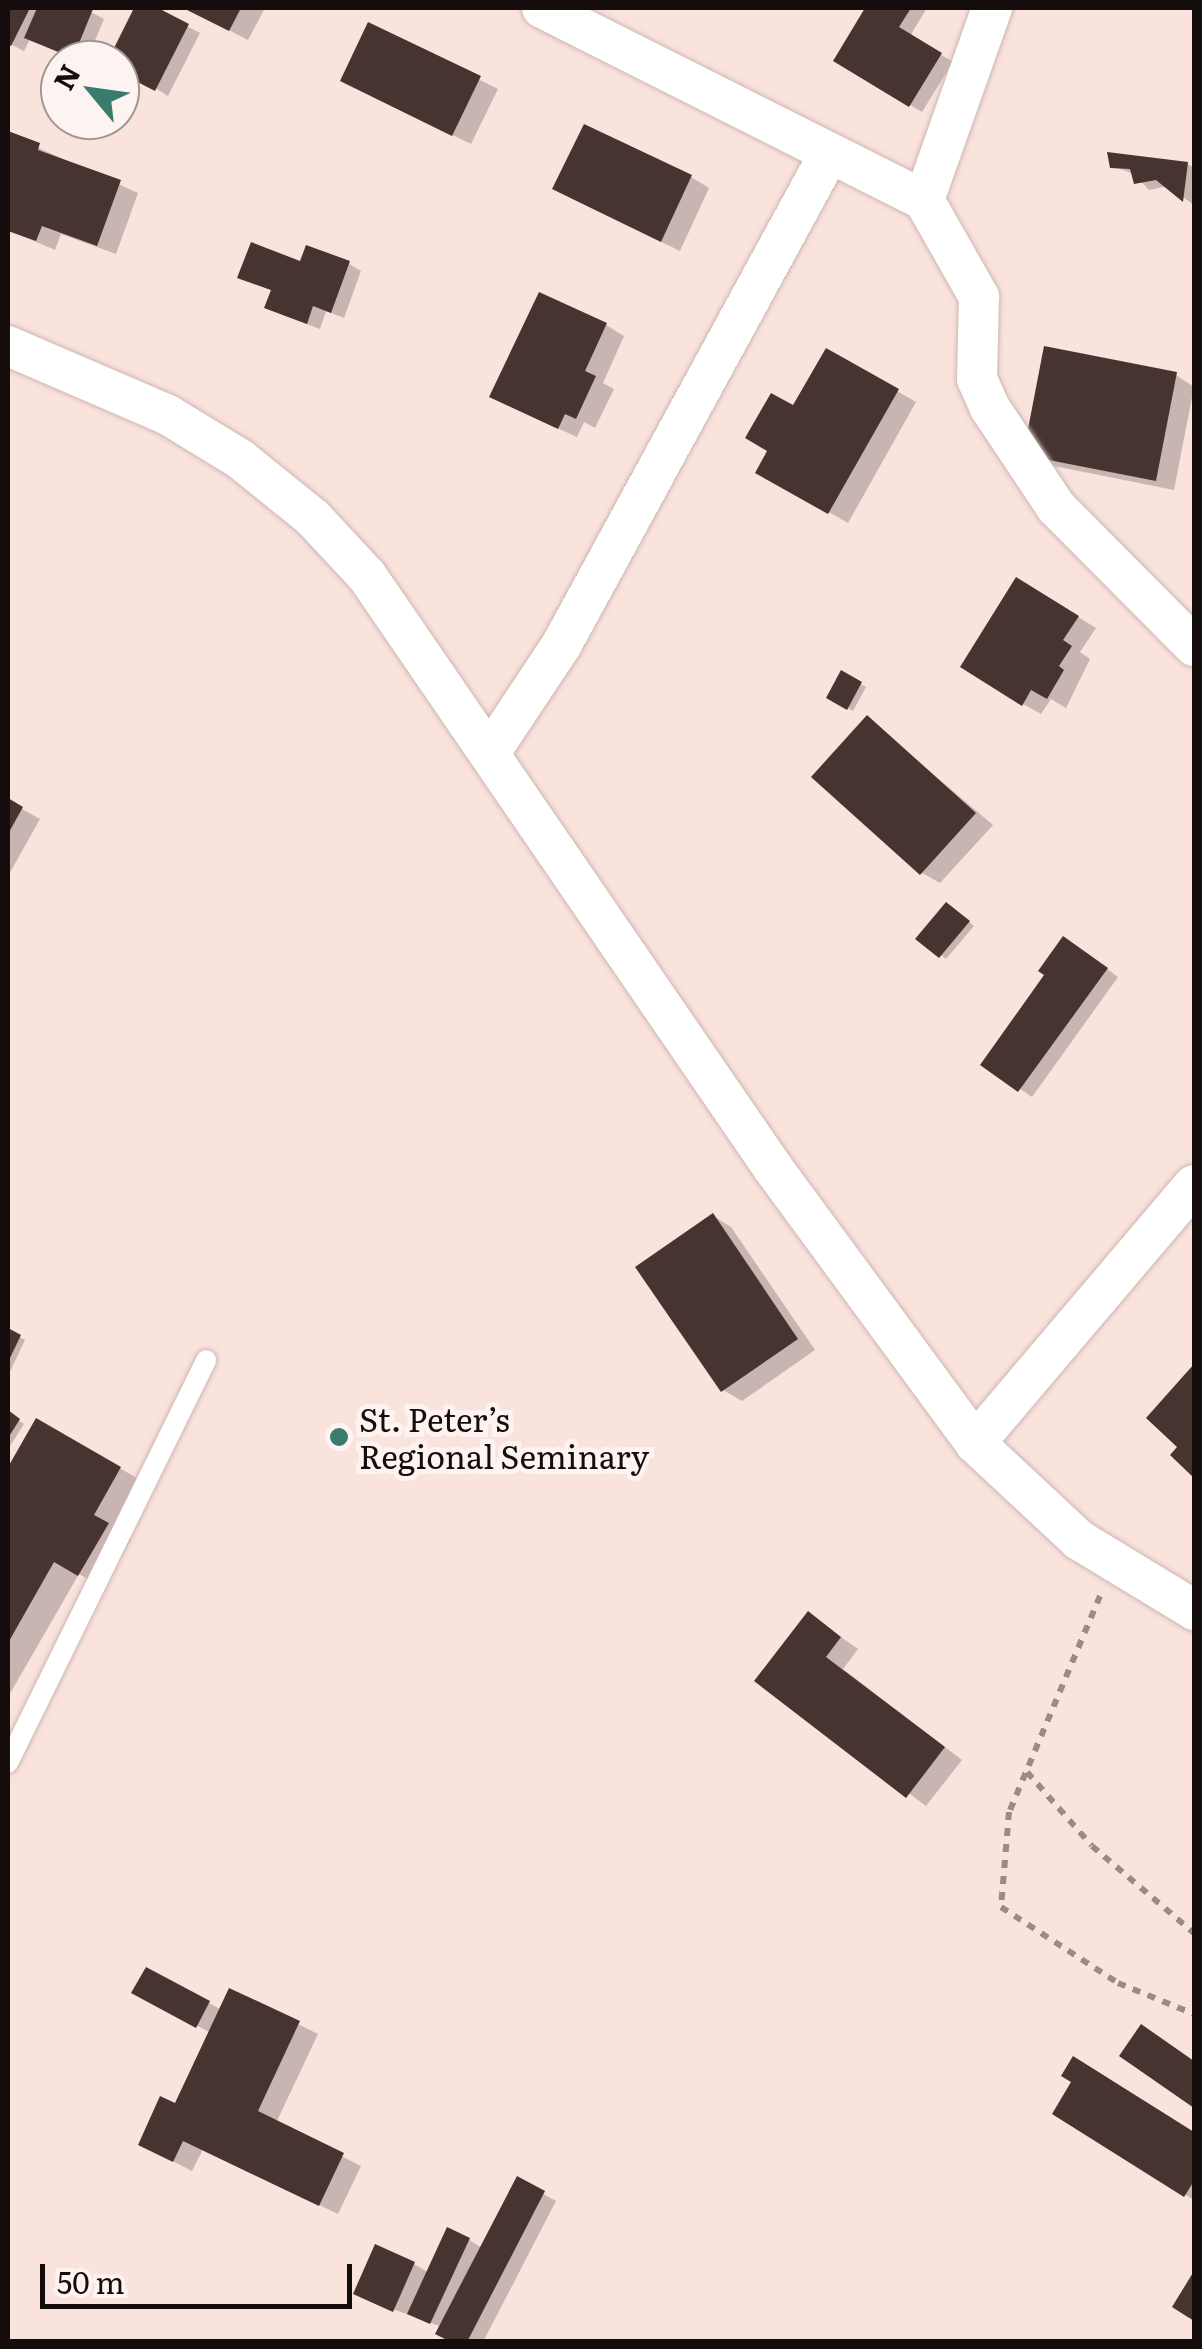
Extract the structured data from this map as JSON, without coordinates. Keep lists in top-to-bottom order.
{
  "places": ["St. Peter’s Regional Seminary"],
  "scale_bar": "50 m",
  "north": "top left"
}
